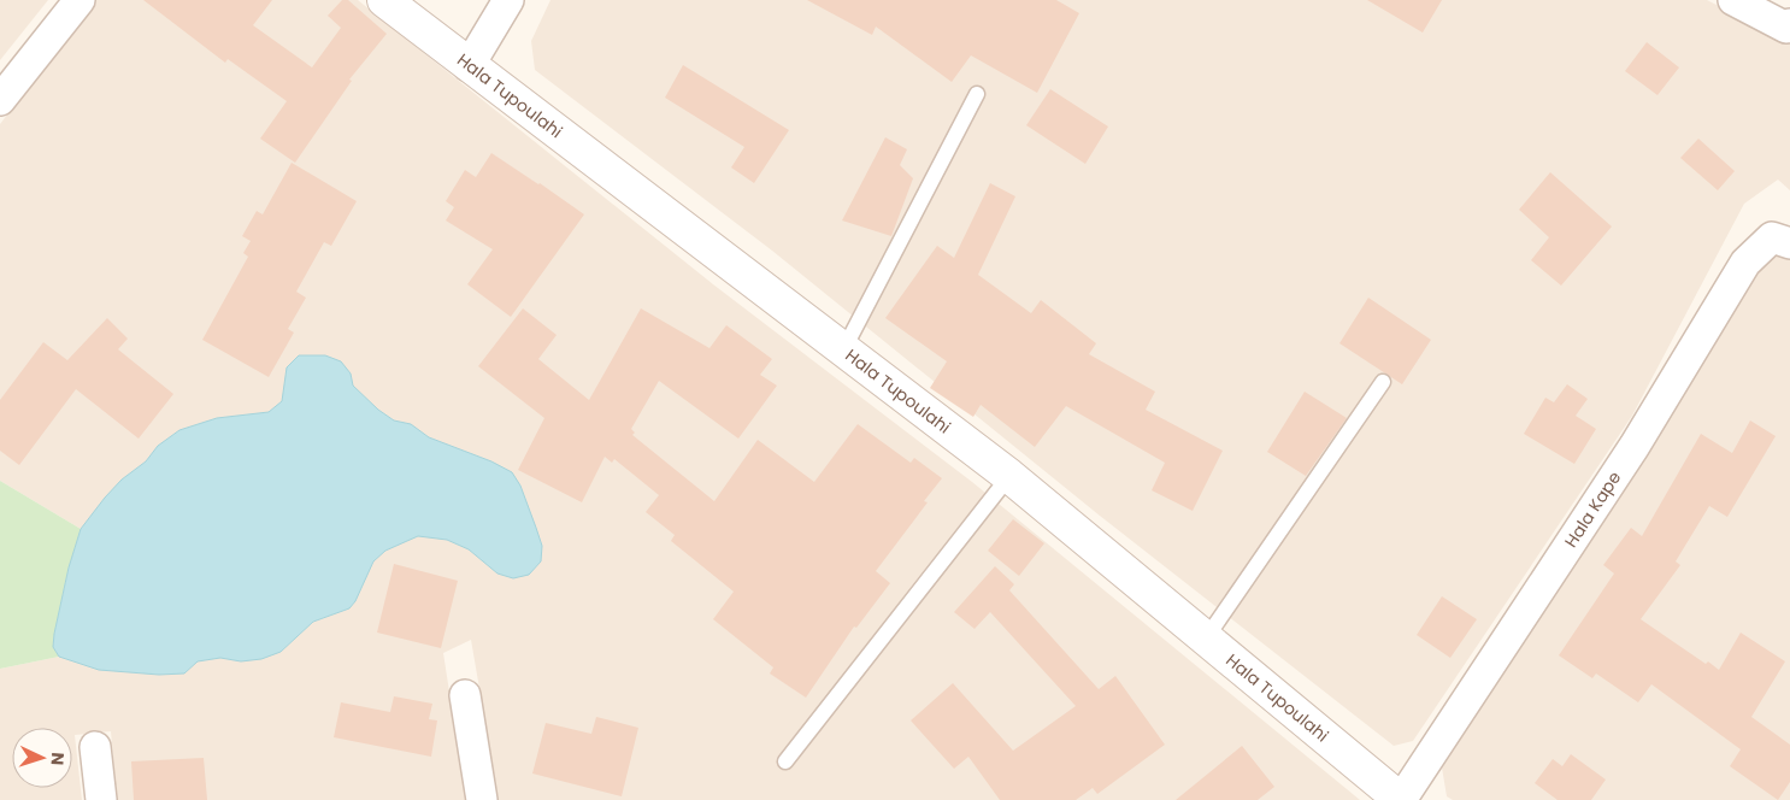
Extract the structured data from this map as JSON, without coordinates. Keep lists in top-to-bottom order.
{
  "streets": {
    "street": ["Hala Tupoulahi", "Hala Kape"]
  },
  "crossings": [
    ["Hala Tupoulahi", "Hala Kape"]
  ],
  "north": "right"
}
